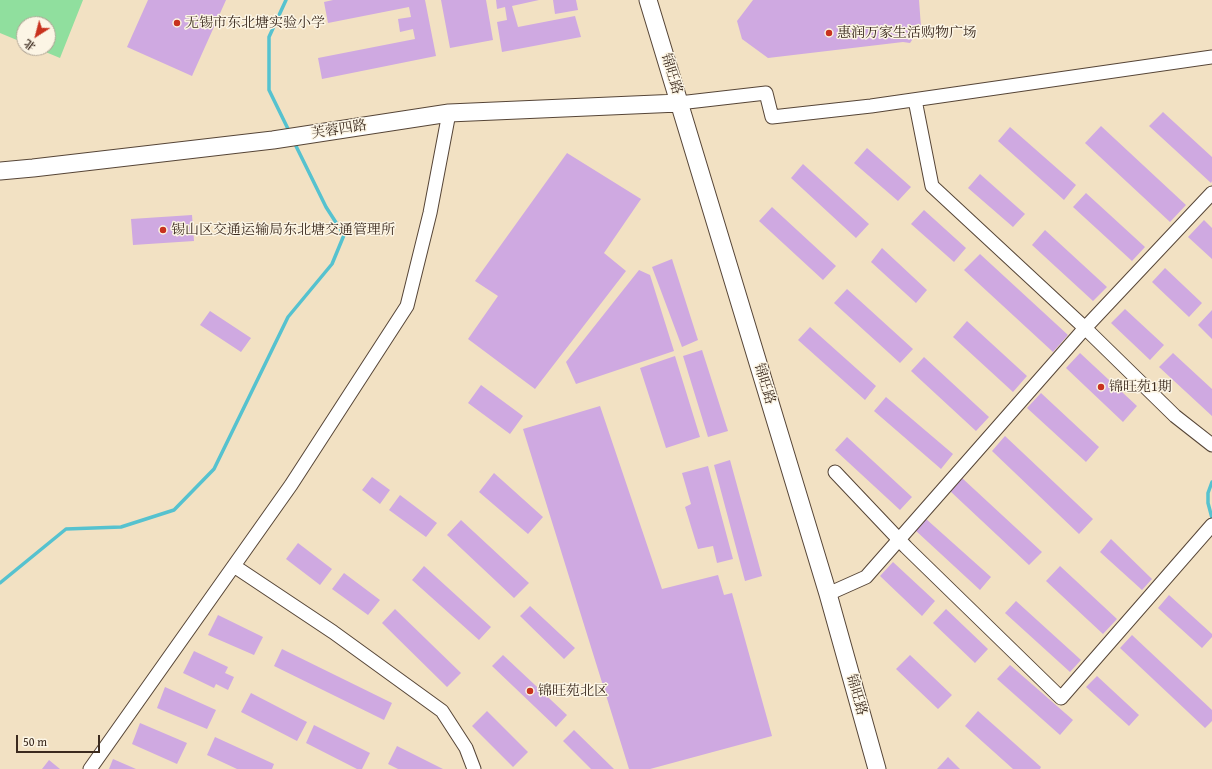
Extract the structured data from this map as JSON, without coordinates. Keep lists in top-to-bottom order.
{
  "streets": {
    "street": ["锦旺路", "芙蓉四路"]
  },
  "crossings": [
    ["锦旺路", "芙蓉四路"]
  ],
  "places": [
    "无锡市东北塘实验小学",
    "惠润万家生活购物广场",
    "锡山区交通运输局东北塘交通管理所",
    "锦旺苑1期",
    "锦旺苑北区"
  ],
  "scale_bar": "50 m",
  "north": "bottom left"
}
